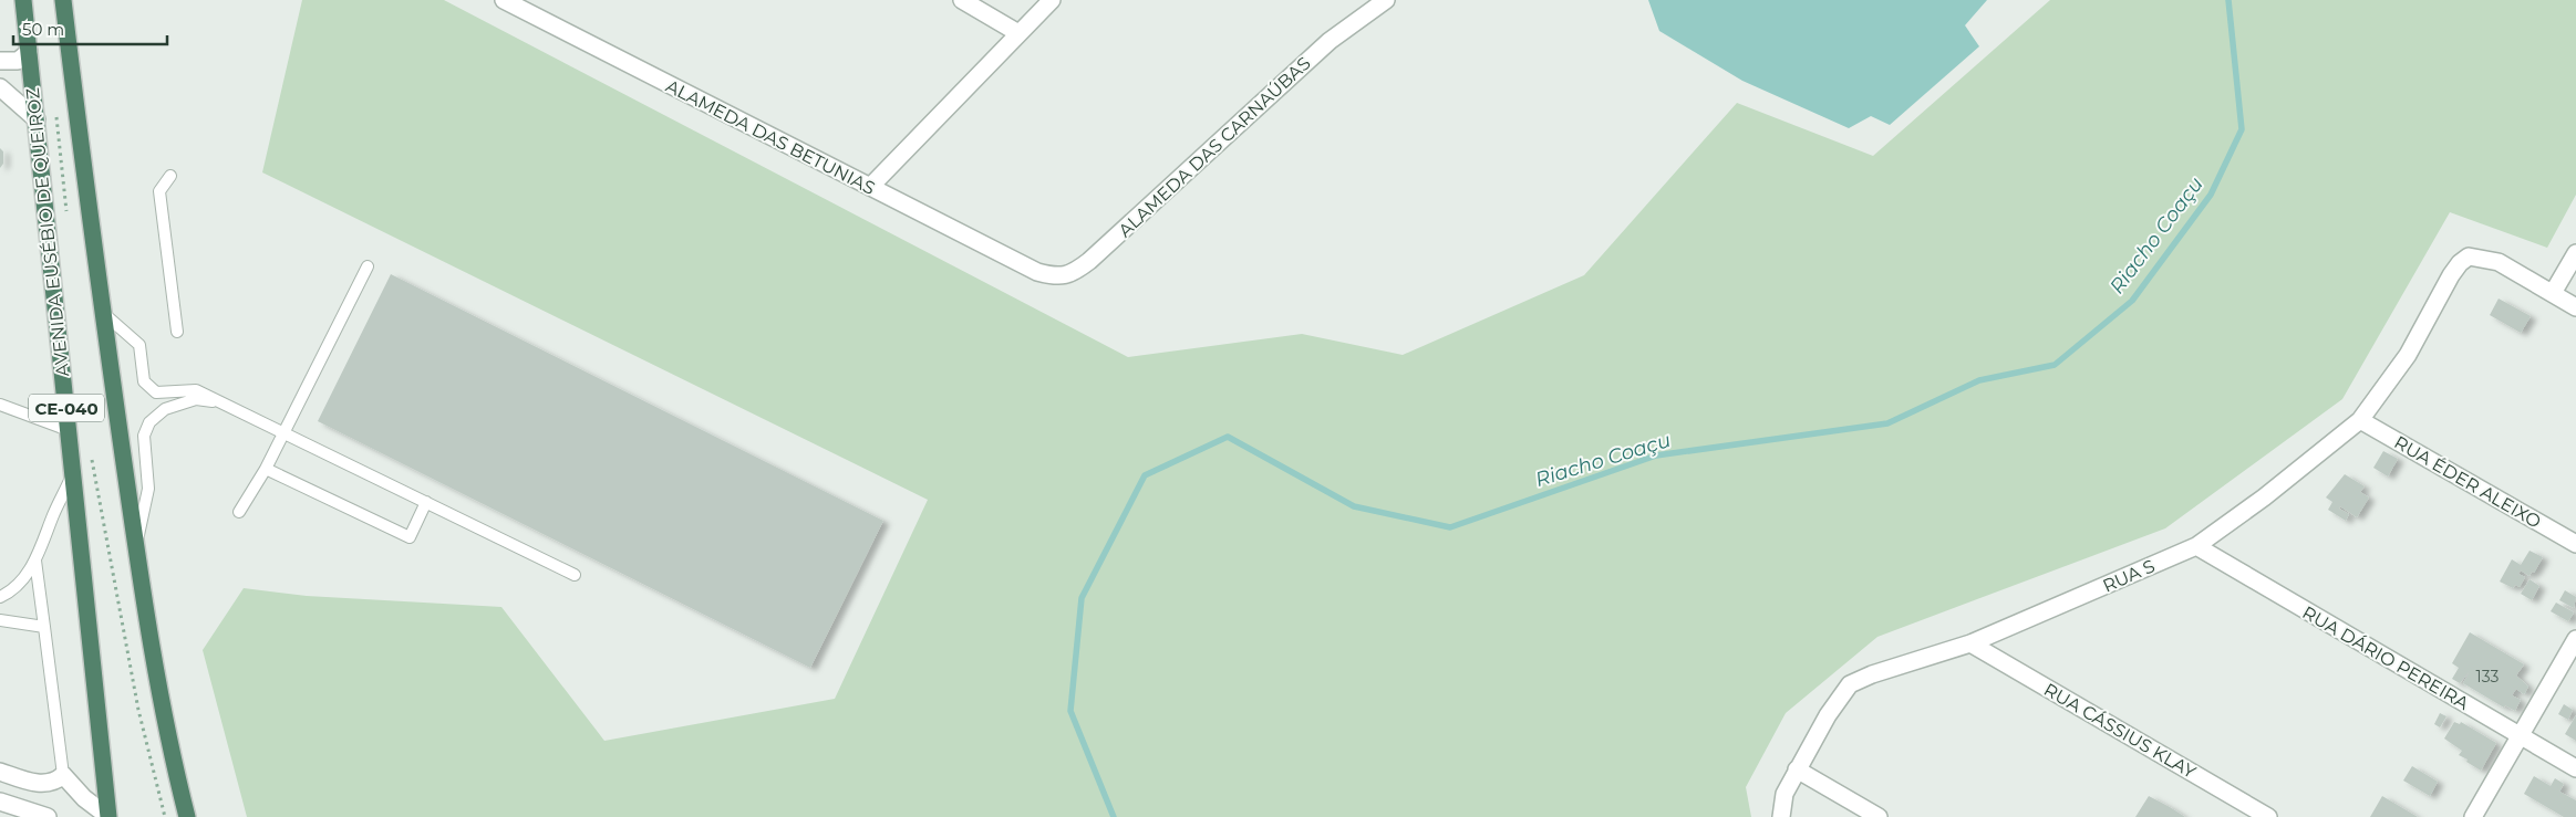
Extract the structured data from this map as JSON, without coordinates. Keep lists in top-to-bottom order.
{
  "streets": {
    "highway": ["AVENIDA EUSÉBIO DE QUEIROZ", "CE-040"],
    "street": [
      "ALAMEDA DAS BETUNIAS",
      "ALAMEDA DAS CARNAÚBAS",
      "RUA ÉDER ALEIXO",
      "RUA S",
      "RUA DÁRIO PEREIRA",
      "RUA CÁSSIUS KLAY"
    ]
  },
  "crossings": [
    ["ALAMEDA DAS BETUNIAS", "ALAMEDA DAS CARNAÚBAS"],
    ["RUA ÉDER ALEIXO", "RUA S"],
    ["RUA S", "RUA DÁRIO PEREIRA"],
    ["RUA S", "RUA CÁSSIUS KLAY"]
  ],
  "water": ["Riacho Coaçu"],
  "house_numbers": ["133"],
  "scale_bar": "50 m"
}
